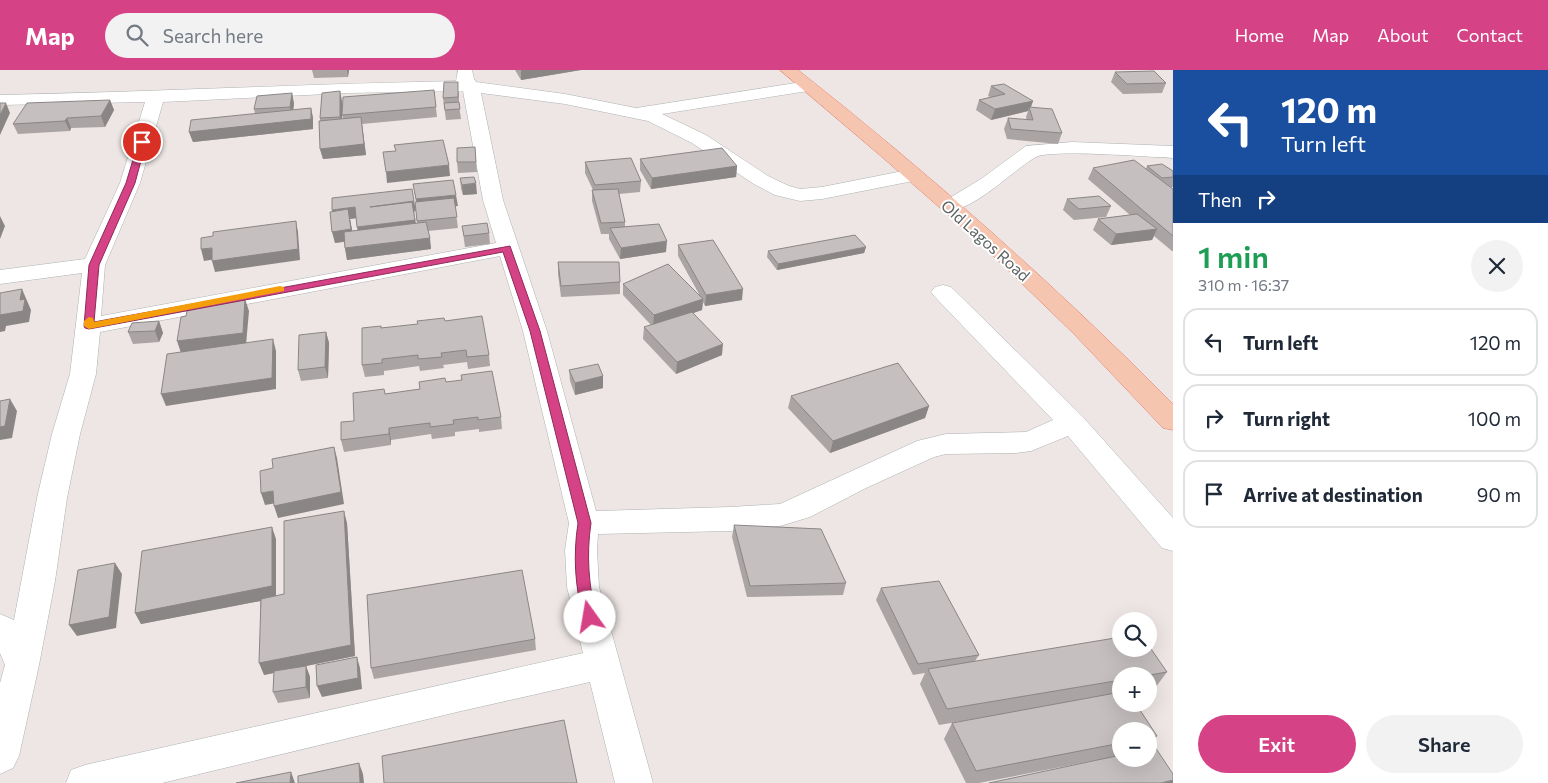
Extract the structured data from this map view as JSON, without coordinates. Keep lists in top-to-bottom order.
{
  "streets": {
    "main road": ["Old Lagos Road"]
  },
  "page": {
    "header": "Map",
    "search": "Search here",
    "nav": [
      "Home",
      "Map",
      "About",
      "Contact"
    ],
    "turn": ["120 m", "Turn left"],
    "then": "Then",
    "heading": ["1 min", "310 m · 16:37"],
    "list": [
      {
        "name": "Turn left",
        "value": "120 m"
      },
      {
        "name": "Turn right",
        "value": "100 m"
      },
      {
        "name": "Arrive at destination",
        "value": "90 m"
      }
    ],
    "map_buttons": ["+", "−"],
    "buttons": ["Exit", "Share"]
  }
}
